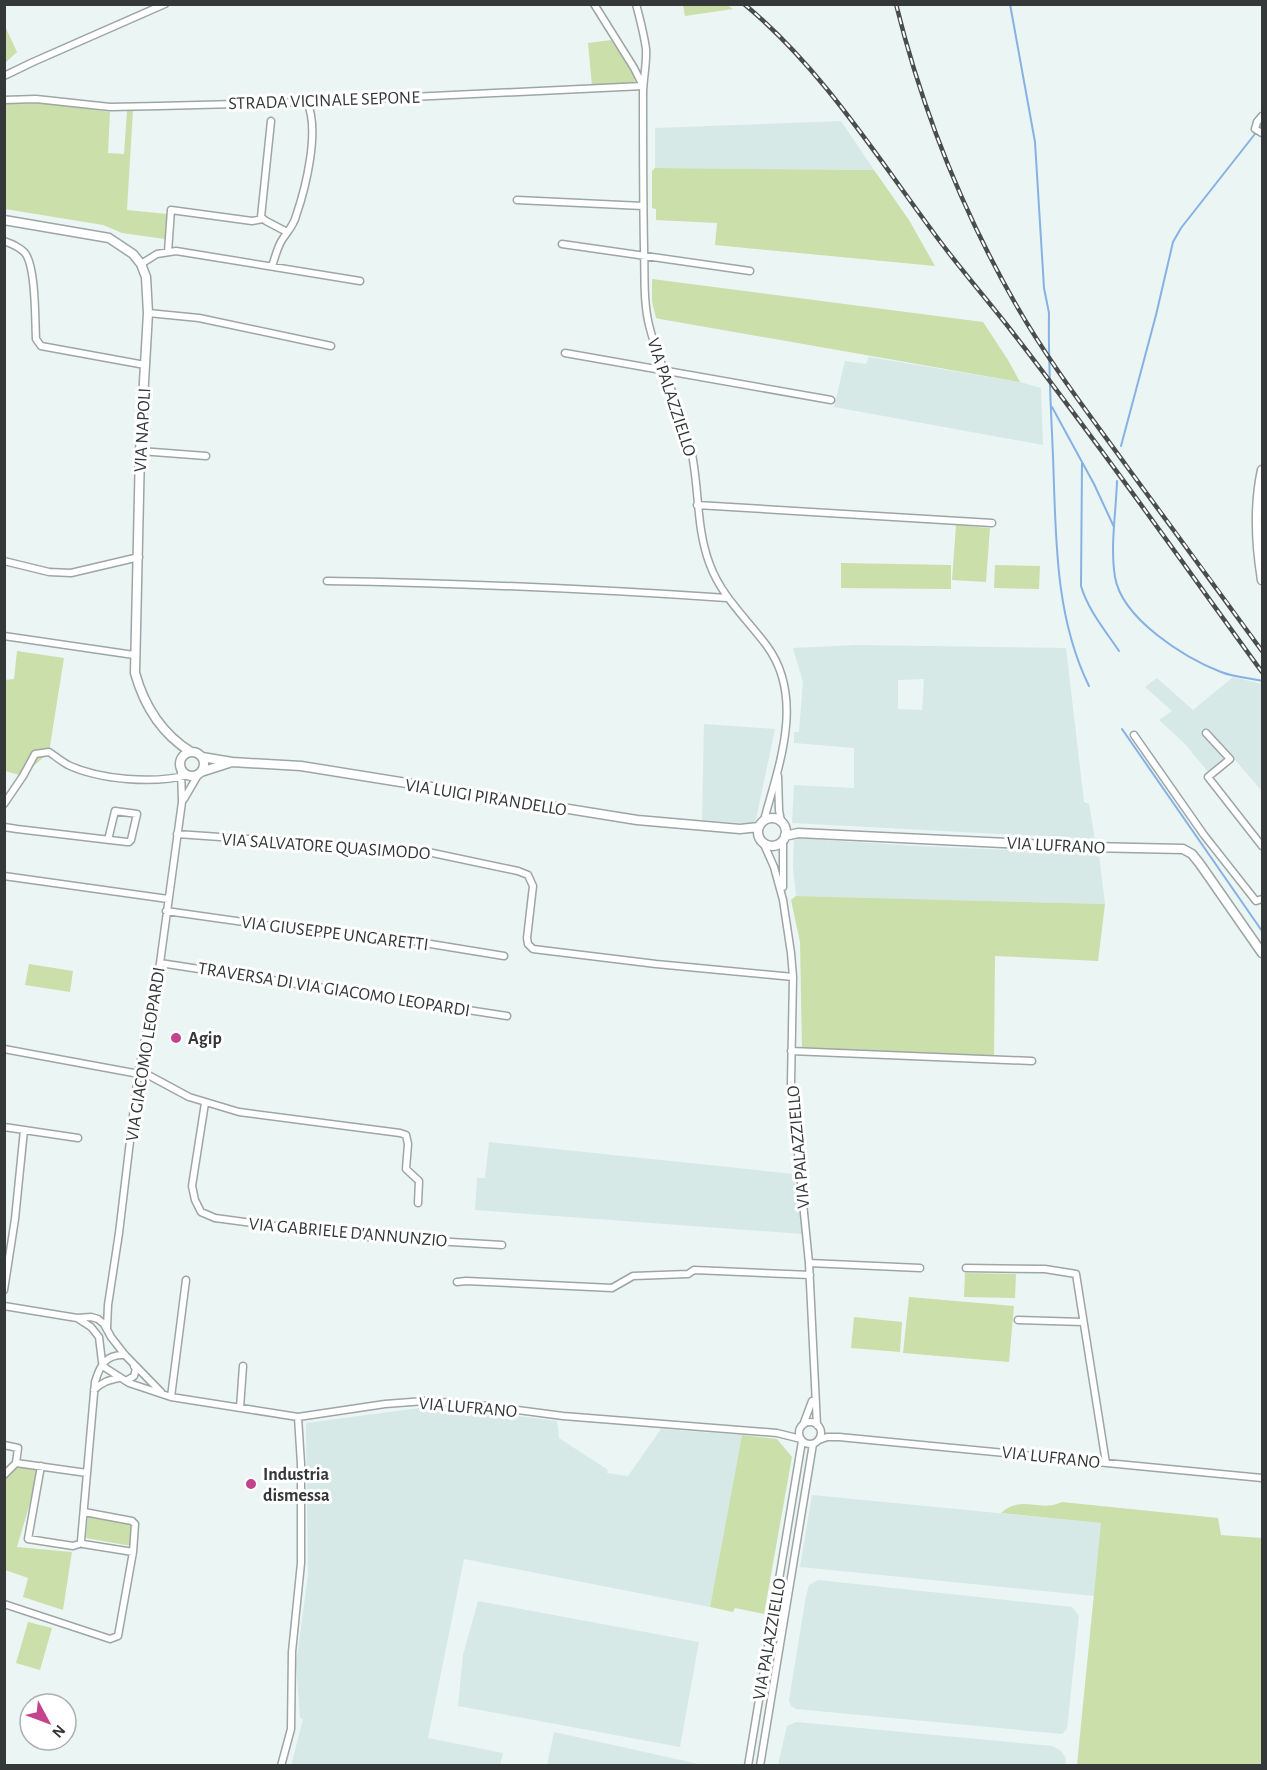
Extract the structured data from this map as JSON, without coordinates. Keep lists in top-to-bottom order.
{
  "streets": {
    "street": [
      "STRADA VICINALE SEPONE",
      "VIA PALAZZIELLO",
      "VIA NAPOLI",
      "VIA LUIGI PIRANDELLO",
      "VIA LUFRANO",
      "VIA SALVATORE QUASIMODO",
      "VIA GIUSEPPE UNGARETTI",
      "TRAVERSA DI VIA GIACOMO LEOPARDI",
      "VIA GIACOMO LEOPARDI",
      "VIA GABRIELE D'ANNUNZIO"
    ]
  },
  "crossings": [
    ["STRADA VICINALE SEPONE", "VIA PALAZZIELLO"],
    ["VIA PALAZZIELLO", "VIA LUIGI PIRANDELLO"],
    ["VIA PALAZZIELLO", "VIA LUFRANO"],
    ["VIA PALAZZIELLO", "VIA SALVATORE QUASIMODO"],
    ["VIA NAPOLI", "VIA LUIGI PIRANDELLO"],
    ["VIA NAPOLI", "VIA GIACOMO LEOPARDI"],
    ["VIA LUIGI PIRANDELLO", "VIA LUFRANO"],
    ["VIA LUIGI PIRANDELLO", "VIA GIACOMO LEOPARDI"],
    ["VIA LUFRANO", "VIA GIACOMO LEOPARDI"],
    ["VIA SALVATORE QUASIMODO", "VIA GIACOMO LEOPARDI"],
    ["VIA GIUSEPPE UNGARETTI", "VIA GIACOMO LEOPARDI"],
    ["TRAVERSA DI VIA GIACOMO LEOPARDI", "VIA GIACOMO LEOPARDI"],
    ["VIA GIACOMO LEOPARDI", "VIA GABRIELE D'ANNUNZIO"]
  ],
  "places": ["Agip", "Industria dismessa"],
  "north": "bottom right"
}
